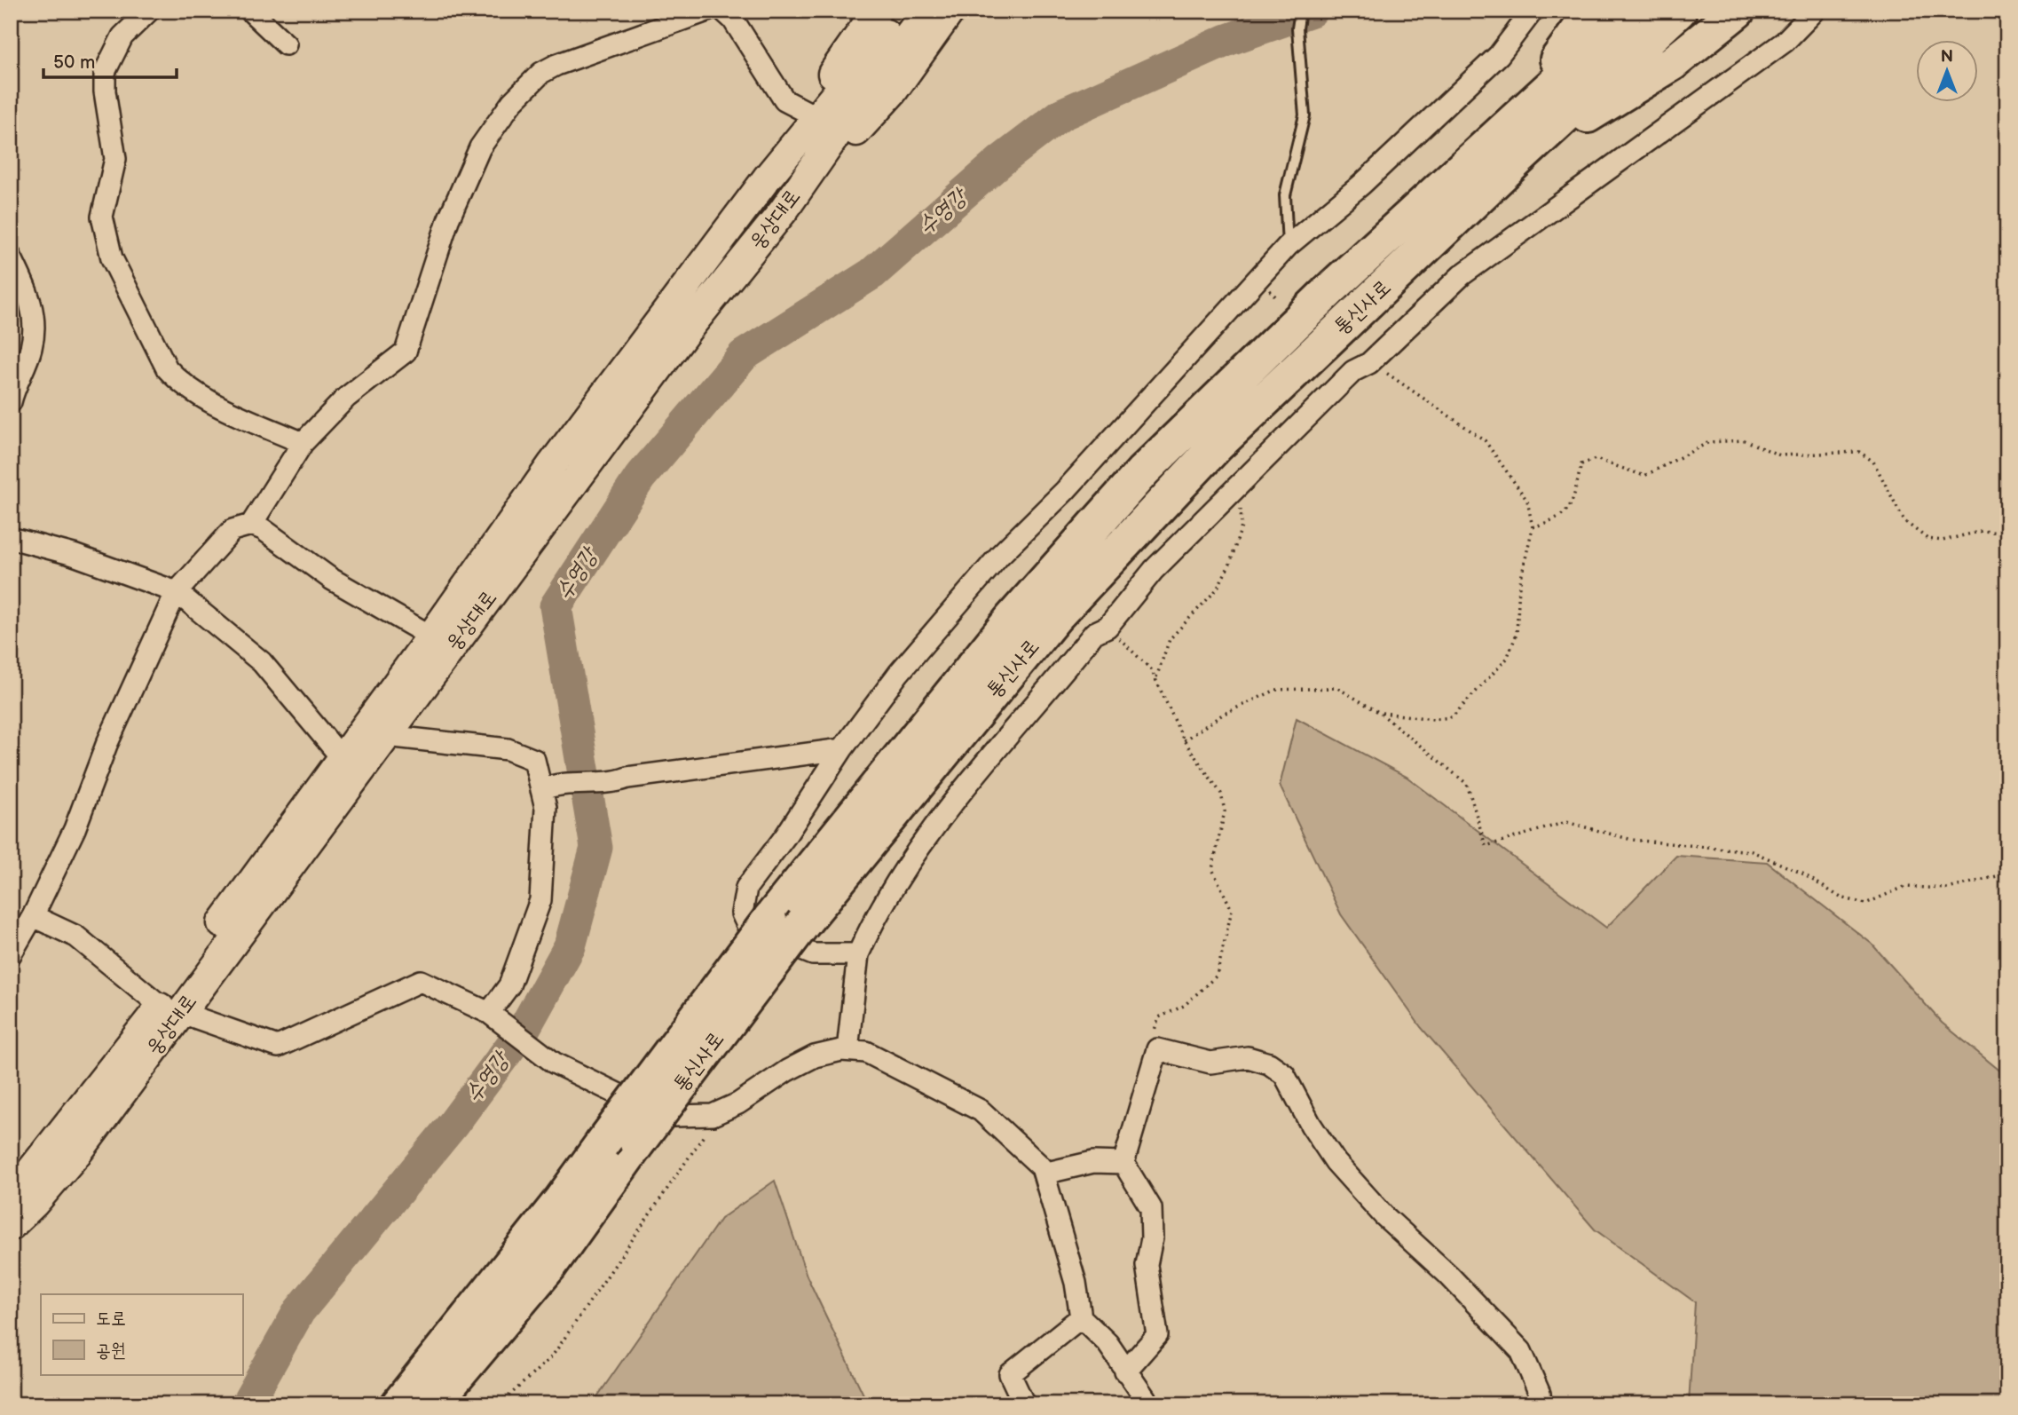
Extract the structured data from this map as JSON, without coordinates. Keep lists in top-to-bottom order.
{
  "streets": {
    "highway": ["통신사로"],
    "main road": ["웅상대로"]
  },
  "water": ["수영강"],
  "legend": ["도로", "공원"],
  "scale_bar": "50 m",
  "north": "top"
}
